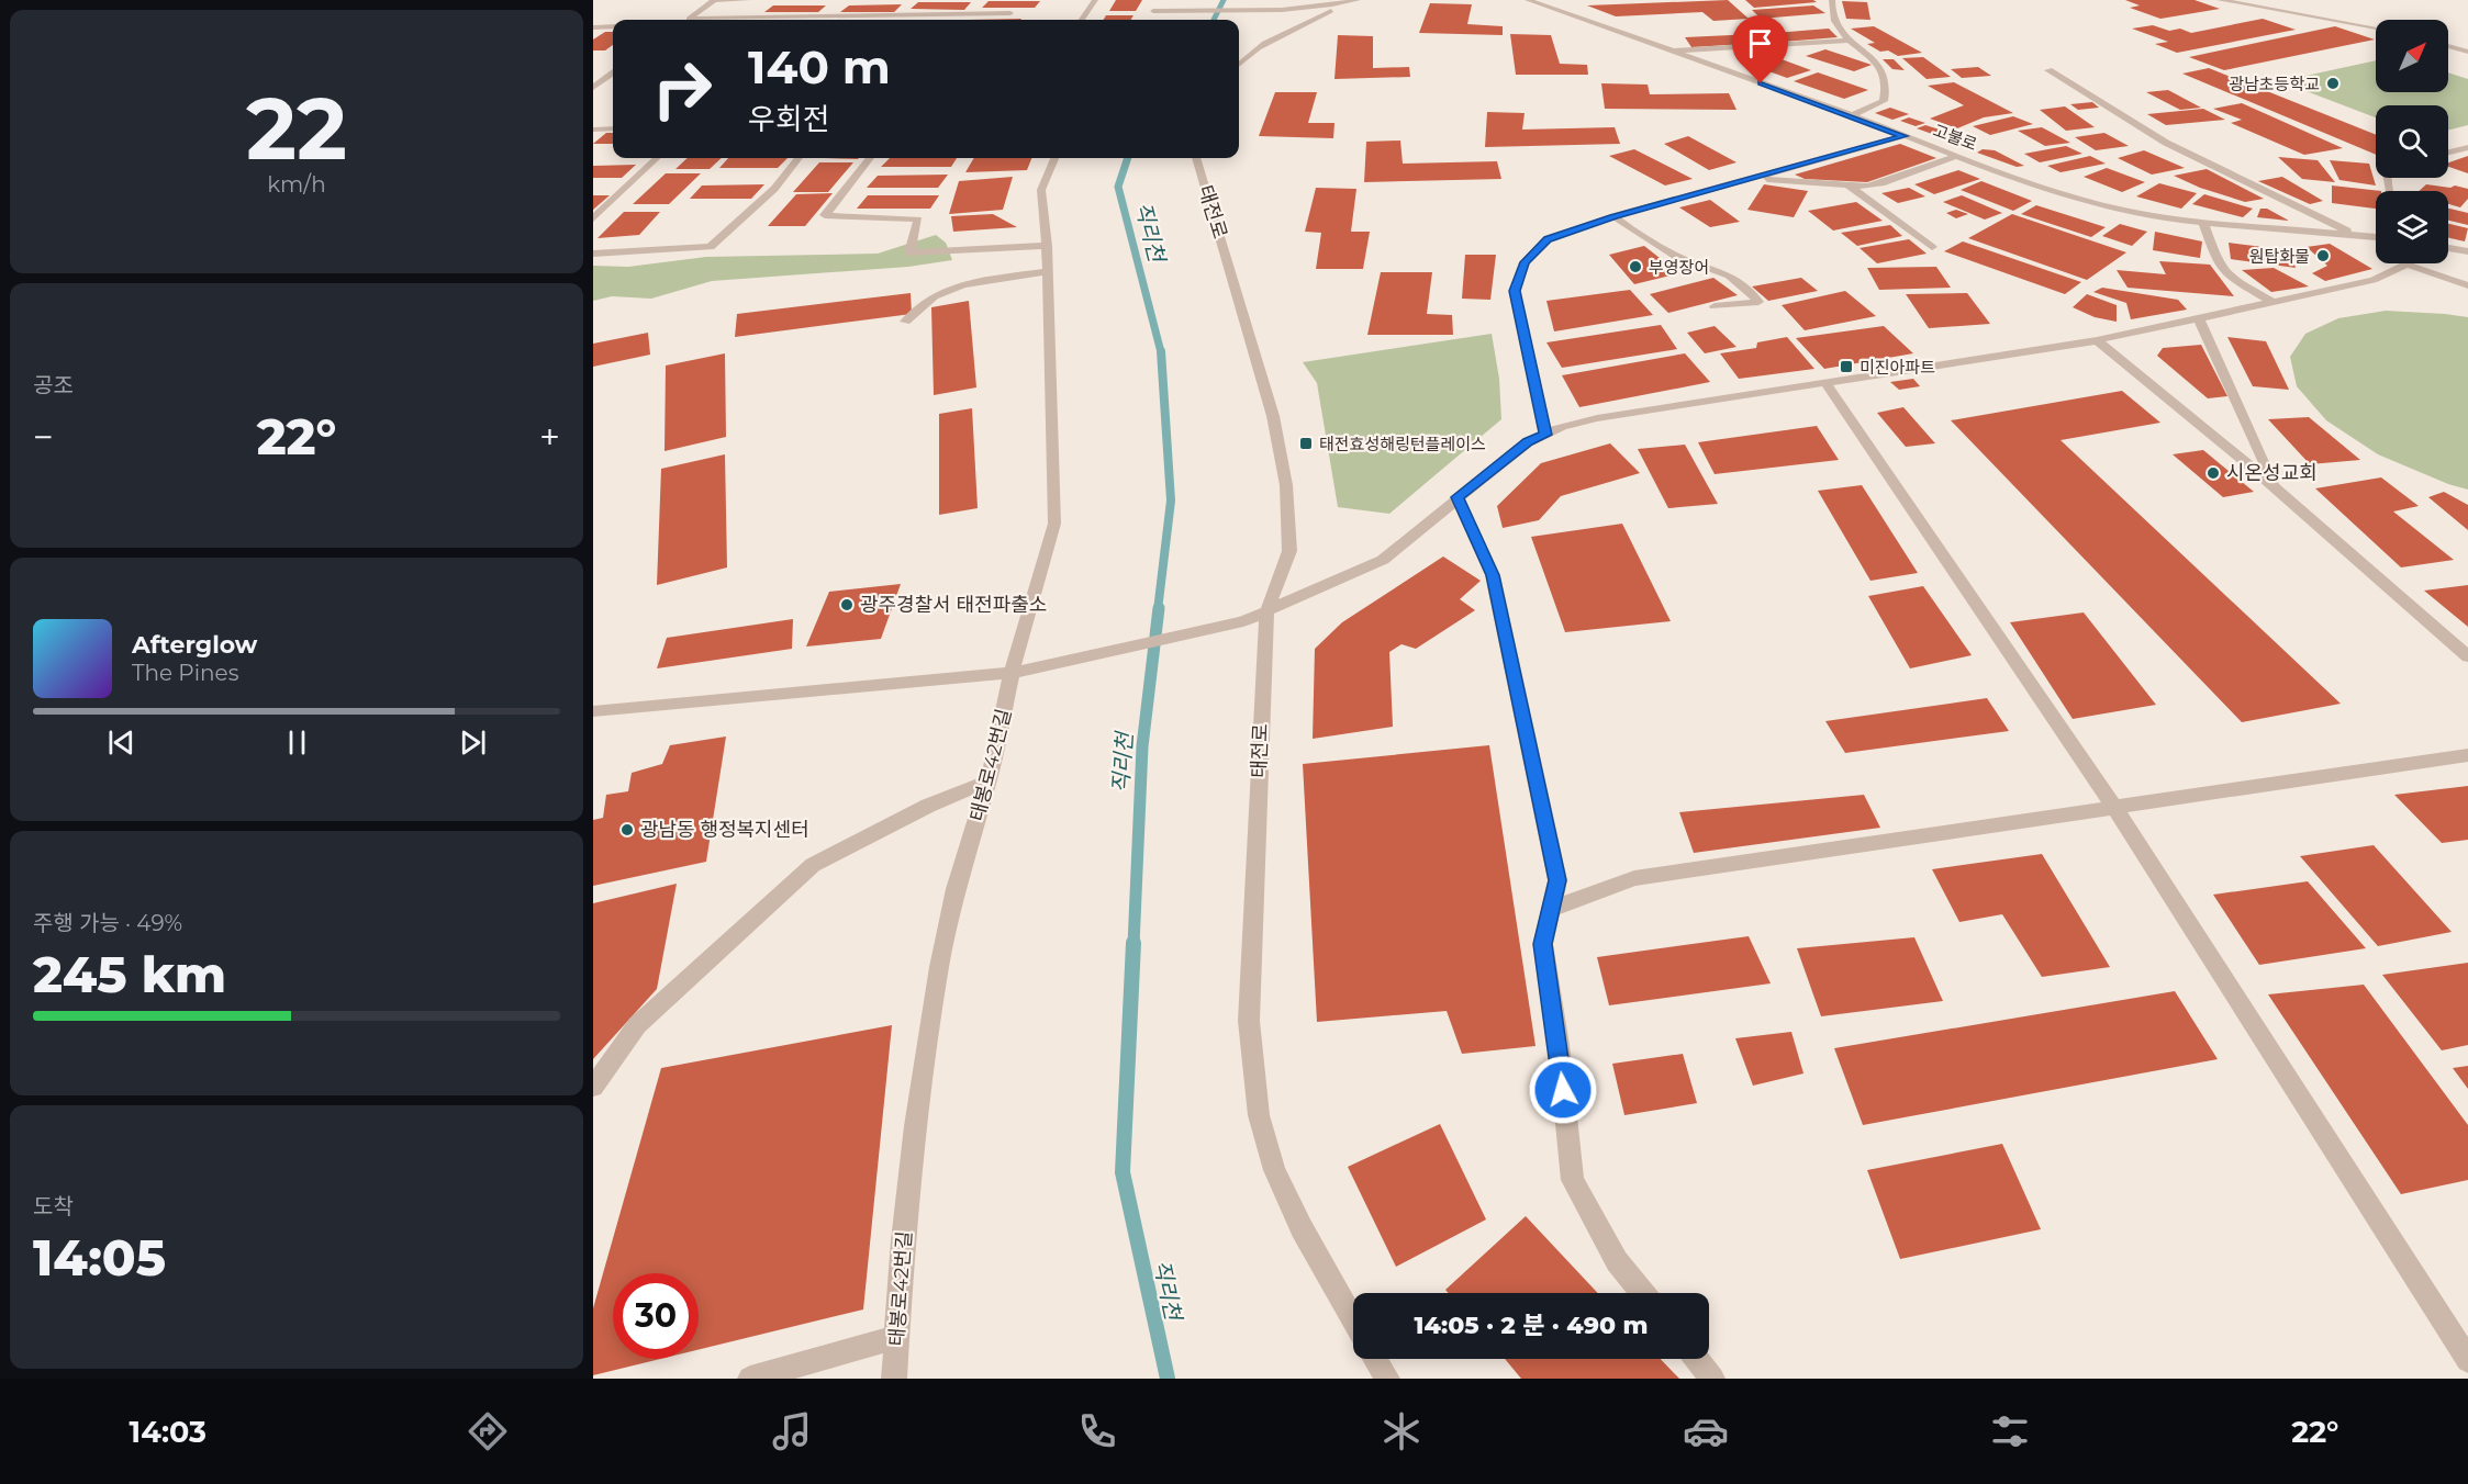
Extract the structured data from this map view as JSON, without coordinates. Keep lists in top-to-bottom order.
{
  "streets": {
    "street": ["고불로", "태전로", "태봉로42번길"]
  },
  "water": ["직리천"],
  "places": {
    "other": [
      "광남초등학교",
      "원탑화물",
      "부영장어",
      "시온성교회",
      "광주경찰서 태전파출소",
      "광남동 행정복지센터"
    ],
    "transit": ["미진아파트", "태전효성해링턴플레이스"]
  },
  "north": "top right",
  "page": {
    "tile": [
      ["22", "km/h"],
      "공조",
      ["주행 가능 · 49%", "245 km"],
      ["도착", "14:05"]
    ],
    "turn": ["140 m", "우회전"],
    "heat": ["−", "22°", "+"],
    "song": ["Afterglow", "The Pines"],
    "limit": "30",
    "trip": "14:05 · 2 분 · 490 m",
    "tabs": ["14:03", "22°"]
  }
}
